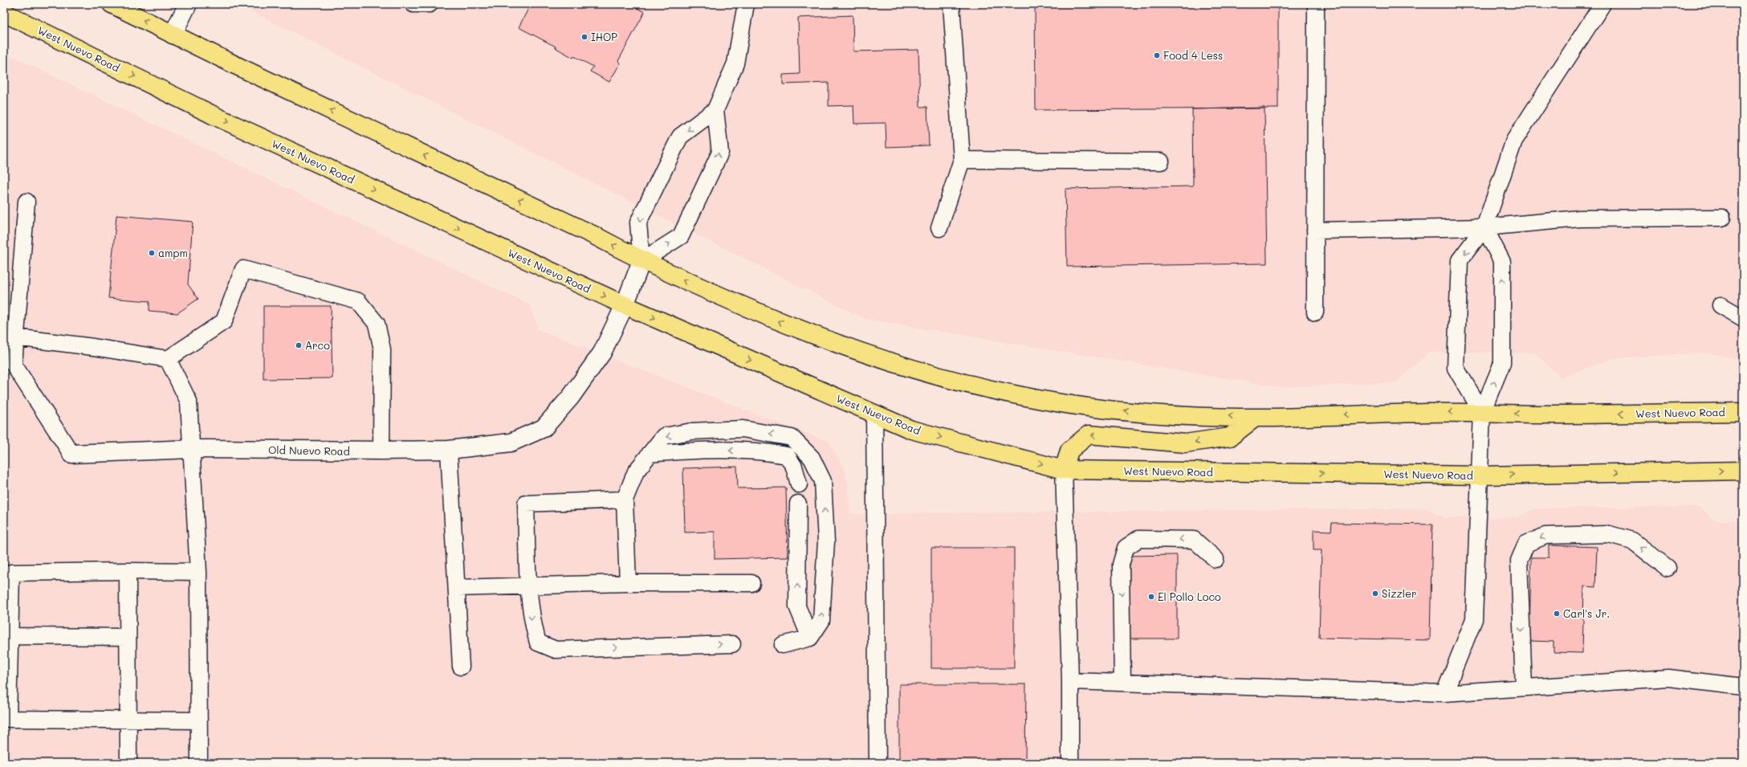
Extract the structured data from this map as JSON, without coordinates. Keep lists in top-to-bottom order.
{
  "streets": {
    "main road": ["West Nuevo Road"],
    "street": ["Old Nuevo Road"]
  },
  "crossings": [
    ["West Nuevo Road", "Old Nuevo Road"]
  ],
  "places": [
    "IHOP",
    "Food 4 Less",
    "ampm",
    "Arco",
    "Sizzler",
    "El Pollo Loco",
    "Carl's Jr."
  ]
}
